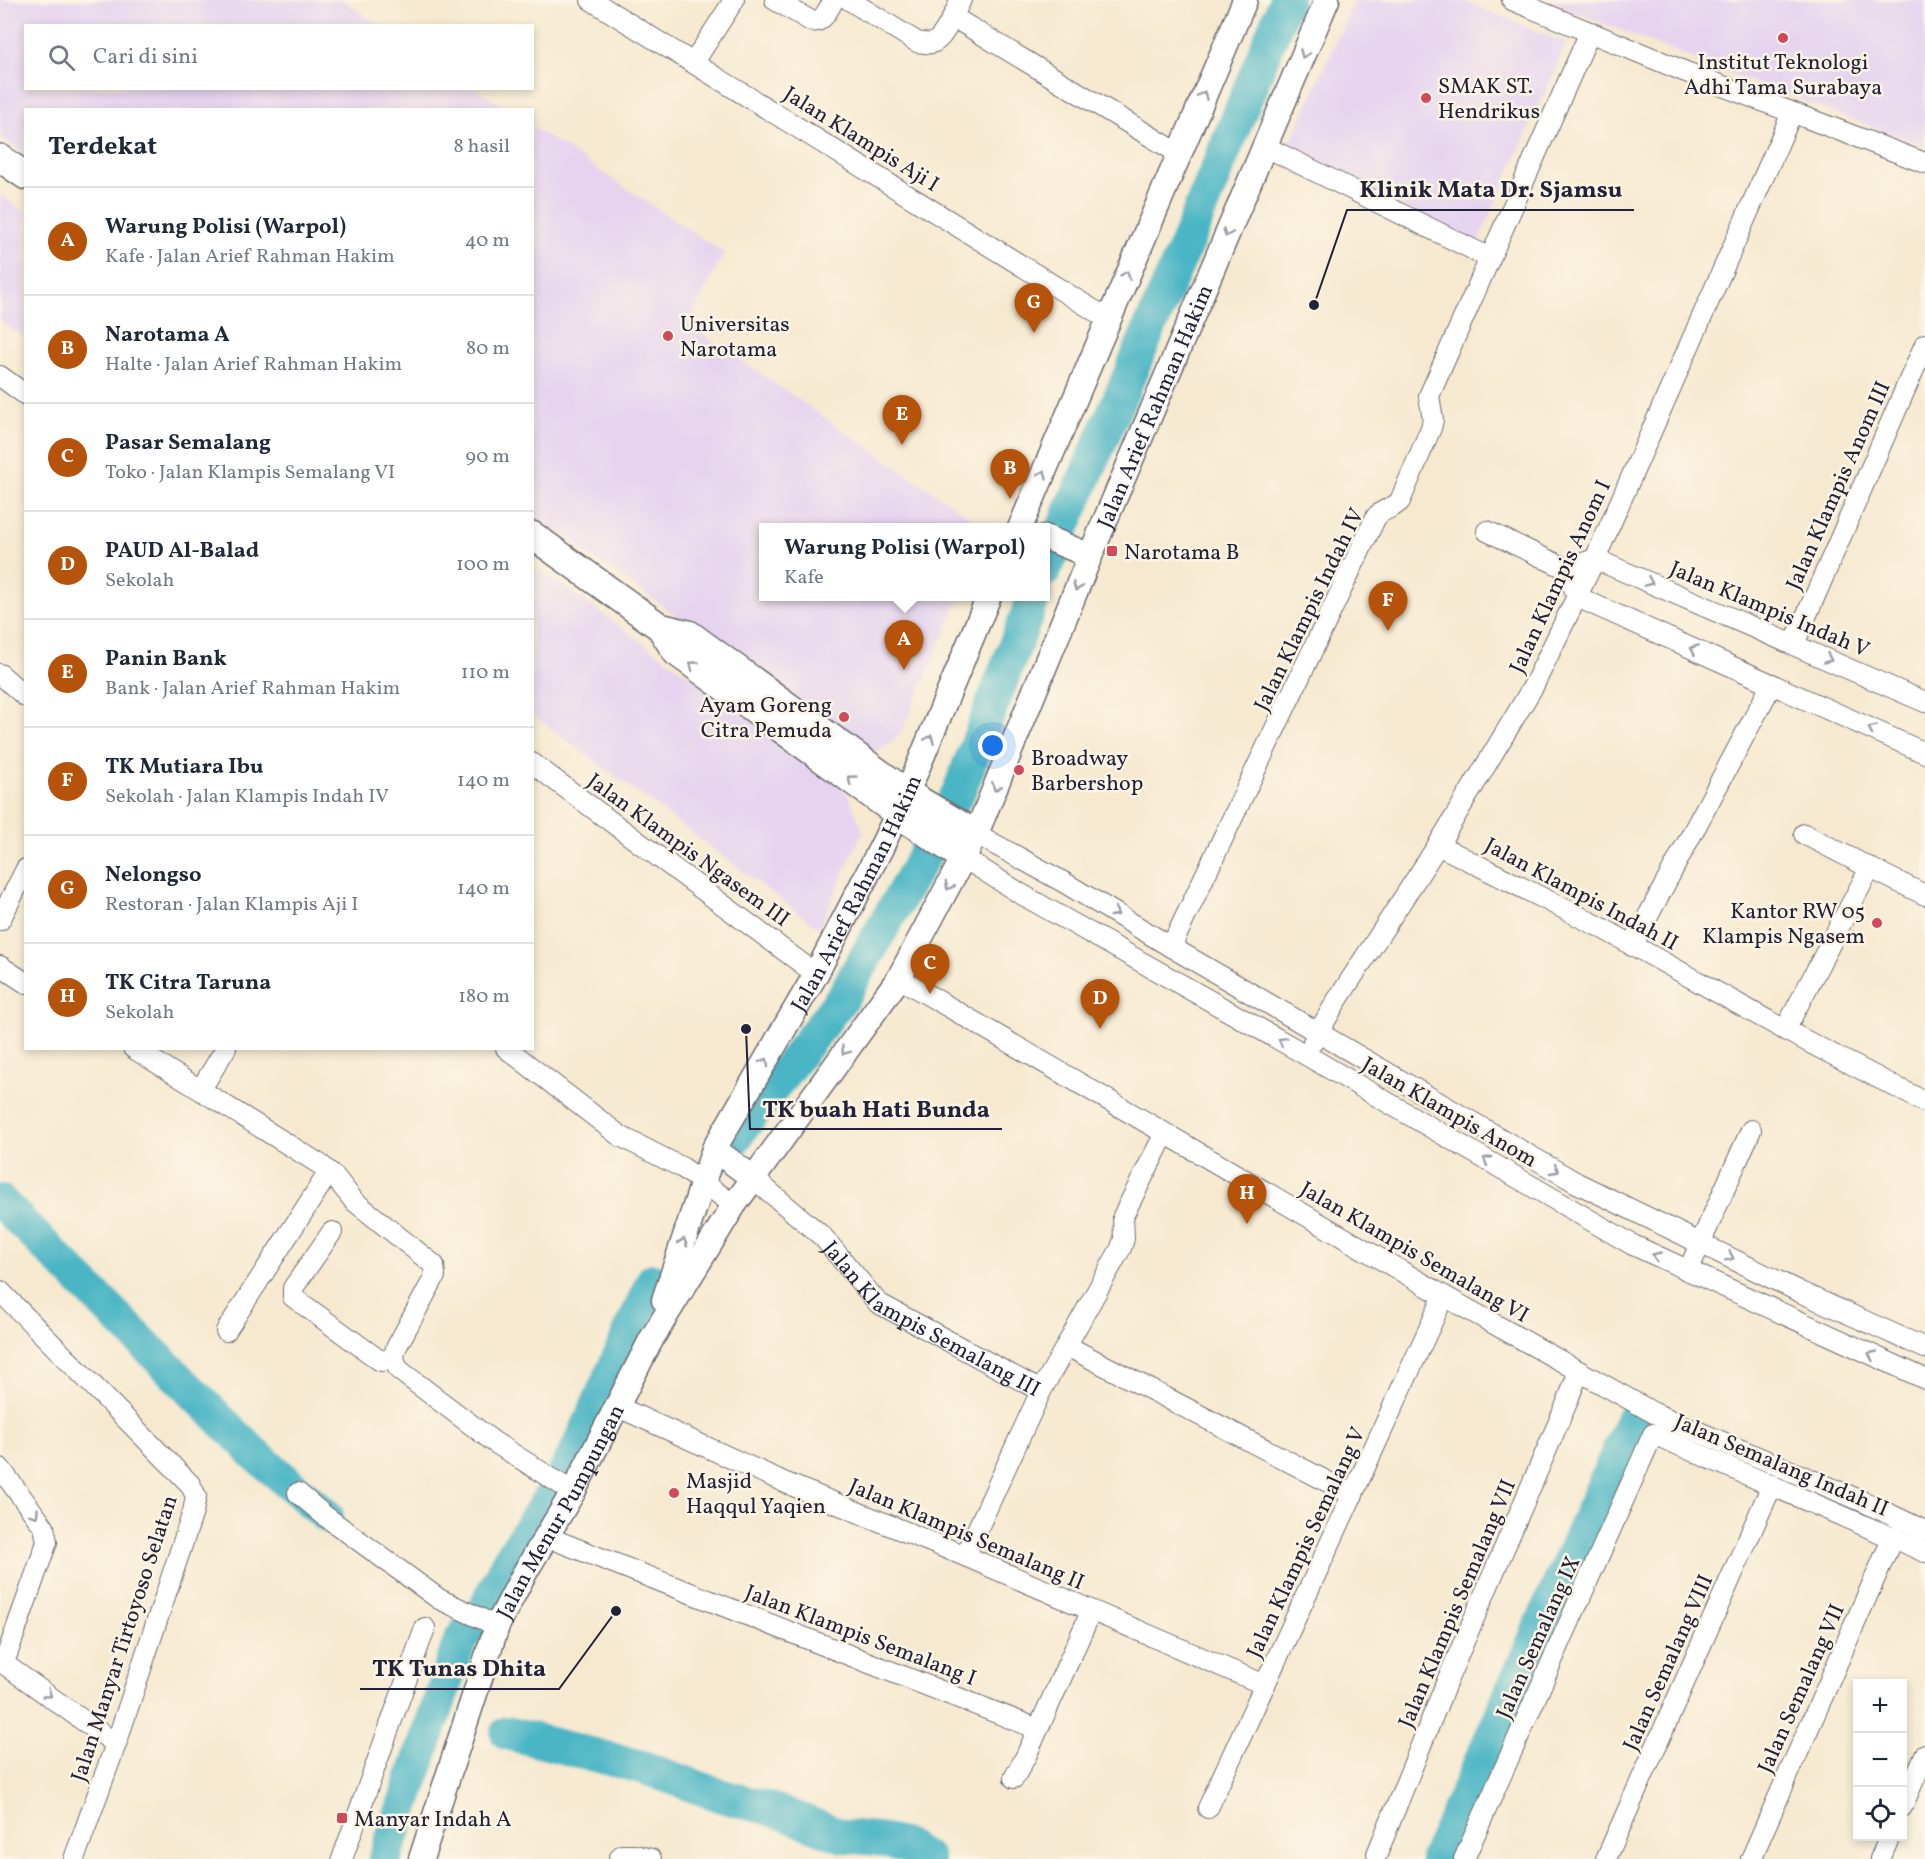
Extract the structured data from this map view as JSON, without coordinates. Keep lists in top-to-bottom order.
{
  "streets": {
    "street": [
      "Jalan Klampis Aji I",
      "Jalan Arief Rahman Hakim",
      "Jalan Klampis Anom III",
      "Jalan Klampis Anom I",
      "Jalan Klampis Indah V",
      "Jalan Klampis Indah IV",
      "Jalan Klampis Ngasem III",
      "Jalan Klampis Indah II",
      "Jalan Klampis Anom",
      "Jalan Klampis Semalang VI",
      "Jalan Klampis Semalang III",
      "Jalan Semalang Indah II",
      "Jalan Menur Pumpungan",
      "Jalan Klampis Semalang II",
      "Jalan Klampis Semalang V",
      "Jalan Klampis Semalang VII",
      "Jalan Klampis Semalang I",
      "Jalan Semalang IX",
      "Jalan Manyar Tirtoyoso Selatan",
      "Jalan Semalang VIII",
      "Jalan Semalang VII"
    ]
  },
  "crossings": [
    ["Jalan Arief Rahman Hakim", "Jalan Klampis Ngasem III"],
    ["Jalan Arief Rahman Hakim", "Jalan Klampis Anom"],
    ["Jalan Arief Rahman Hakim", "Jalan Klampis Semalang VI"],
    ["Jalan Arief Rahman Hakim", "Jalan Klampis Semalang III"],
    ["Jalan Arief Rahman Hakim", "Jalan Menur Pumpungan"],
    ["Jalan Klampis Anom III", "Jalan Klampis Indah V"],
    ["Jalan Klampis Anom I", "Jalan Klampis Indah V"],
    ["Jalan Klampis Anom I", "Jalan Klampis Indah II"],
    ["Jalan Klampis Anom I", "Jalan Klampis Anom"],
    ["Jalan Klampis Indah IV", "Jalan Klampis Anom"],
    ["Jalan Klampis Semalang VI", "Jalan Klampis Semalang V"],
    ["Jalan Klampis Semalang VI", "Jalan Klampis Semalang VII"],
    ["Jalan Klampis Semalang III", "Jalan Klampis Semalang II"],
    ["Jalan Semalang Indah II", "Jalan Semalang IX"],
    ["Jalan Semalang Indah II", "Jalan Semalang VIII"],
    ["Jalan Semalang Indah II", "Jalan Semalang VII"],
    ["Jalan Menur Pumpungan", "Jalan Klampis Semalang II"],
    ["Jalan Menur Pumpungan", "Jalan Klampis Semalang I"],
    ["Jalan Klampis Semalang II", "Jalan Klampis Semalang V"]
  ],
  "places": {
    "other": [
      "Institut Teknologi Adhi Tama Surabaya",
      "SMAK ST. Hendrikus",
      "Klinik Mata Dr. Sjamsu",
      "Universitas Narotama",
      "Ayam Goreng Citra Pemuda",
      "Broadway Barbershop",
      "Kantor RW 05 Klampis Ngasem",
      "TK buah Hati Bunda",
      "Masjid Haqqul Yaqien",
      "TK Tunas Dhita"
    ],
    "transit": ["Narotama B", "Manyar Indah A"]
  },
  "page": {
    "search": "Cari di sini",
    "heading": ["Terdekat", "8 hasil"],
    "list": [
      {
        "mark": "A",
        "name": "Warung Polisi (Warpol)",
        "note": "Kafe · Jalan Arief Rahman Hakim",
        "value": "40 m"
      },
      {
        "mark": "B",
        "name": "Narotama A",
        "note": "Halte · Jalan Arief Rahman Hakim",
        "value": "80 m"
      },
      {
        "mark": "C",
        "name": "Pasar Semalang",
        "note": "Toko · Jalan Klampis Semalang VI",
        "value": "90 m"
      },
      {
        "mark": "D",
        "name": "PAUD Al-Balad",
        "note": "Sekolah",
        "value": "100 m"
      },
      {
        "mark": "E",
        "name": "Panin Bank",
        "note": "Bank · Jalan Arief Rahman Hakim",
        "value": "110 m"
      },
      {
        "mark": "F",
        "name": "TK Mutiara Ibu",
        "note": "Sekolah · Jalan Klampis Indah IV",
        "value": "140 m"
      },
      {
        "mark": "G",
        "name": "Nelongso",
        "note": "Restoran · Jalan Klampis Aji I",
        "value": "140 m"
      },
      {
        "mark": "H",
        "name": "TK Citra Taruna",
        "note": "Sekolah",
        "value": "180 m"
      }
    ],
    "pins": [
      "G",
      "E",
      "B",
      "F",
      "A",
      "C",
      "D",
      "H"
    ],
    "popup": ["Warung Polisi (Warpol)", "Kafe"],
    "map_buttons": ["+", "−"]
  }
}
